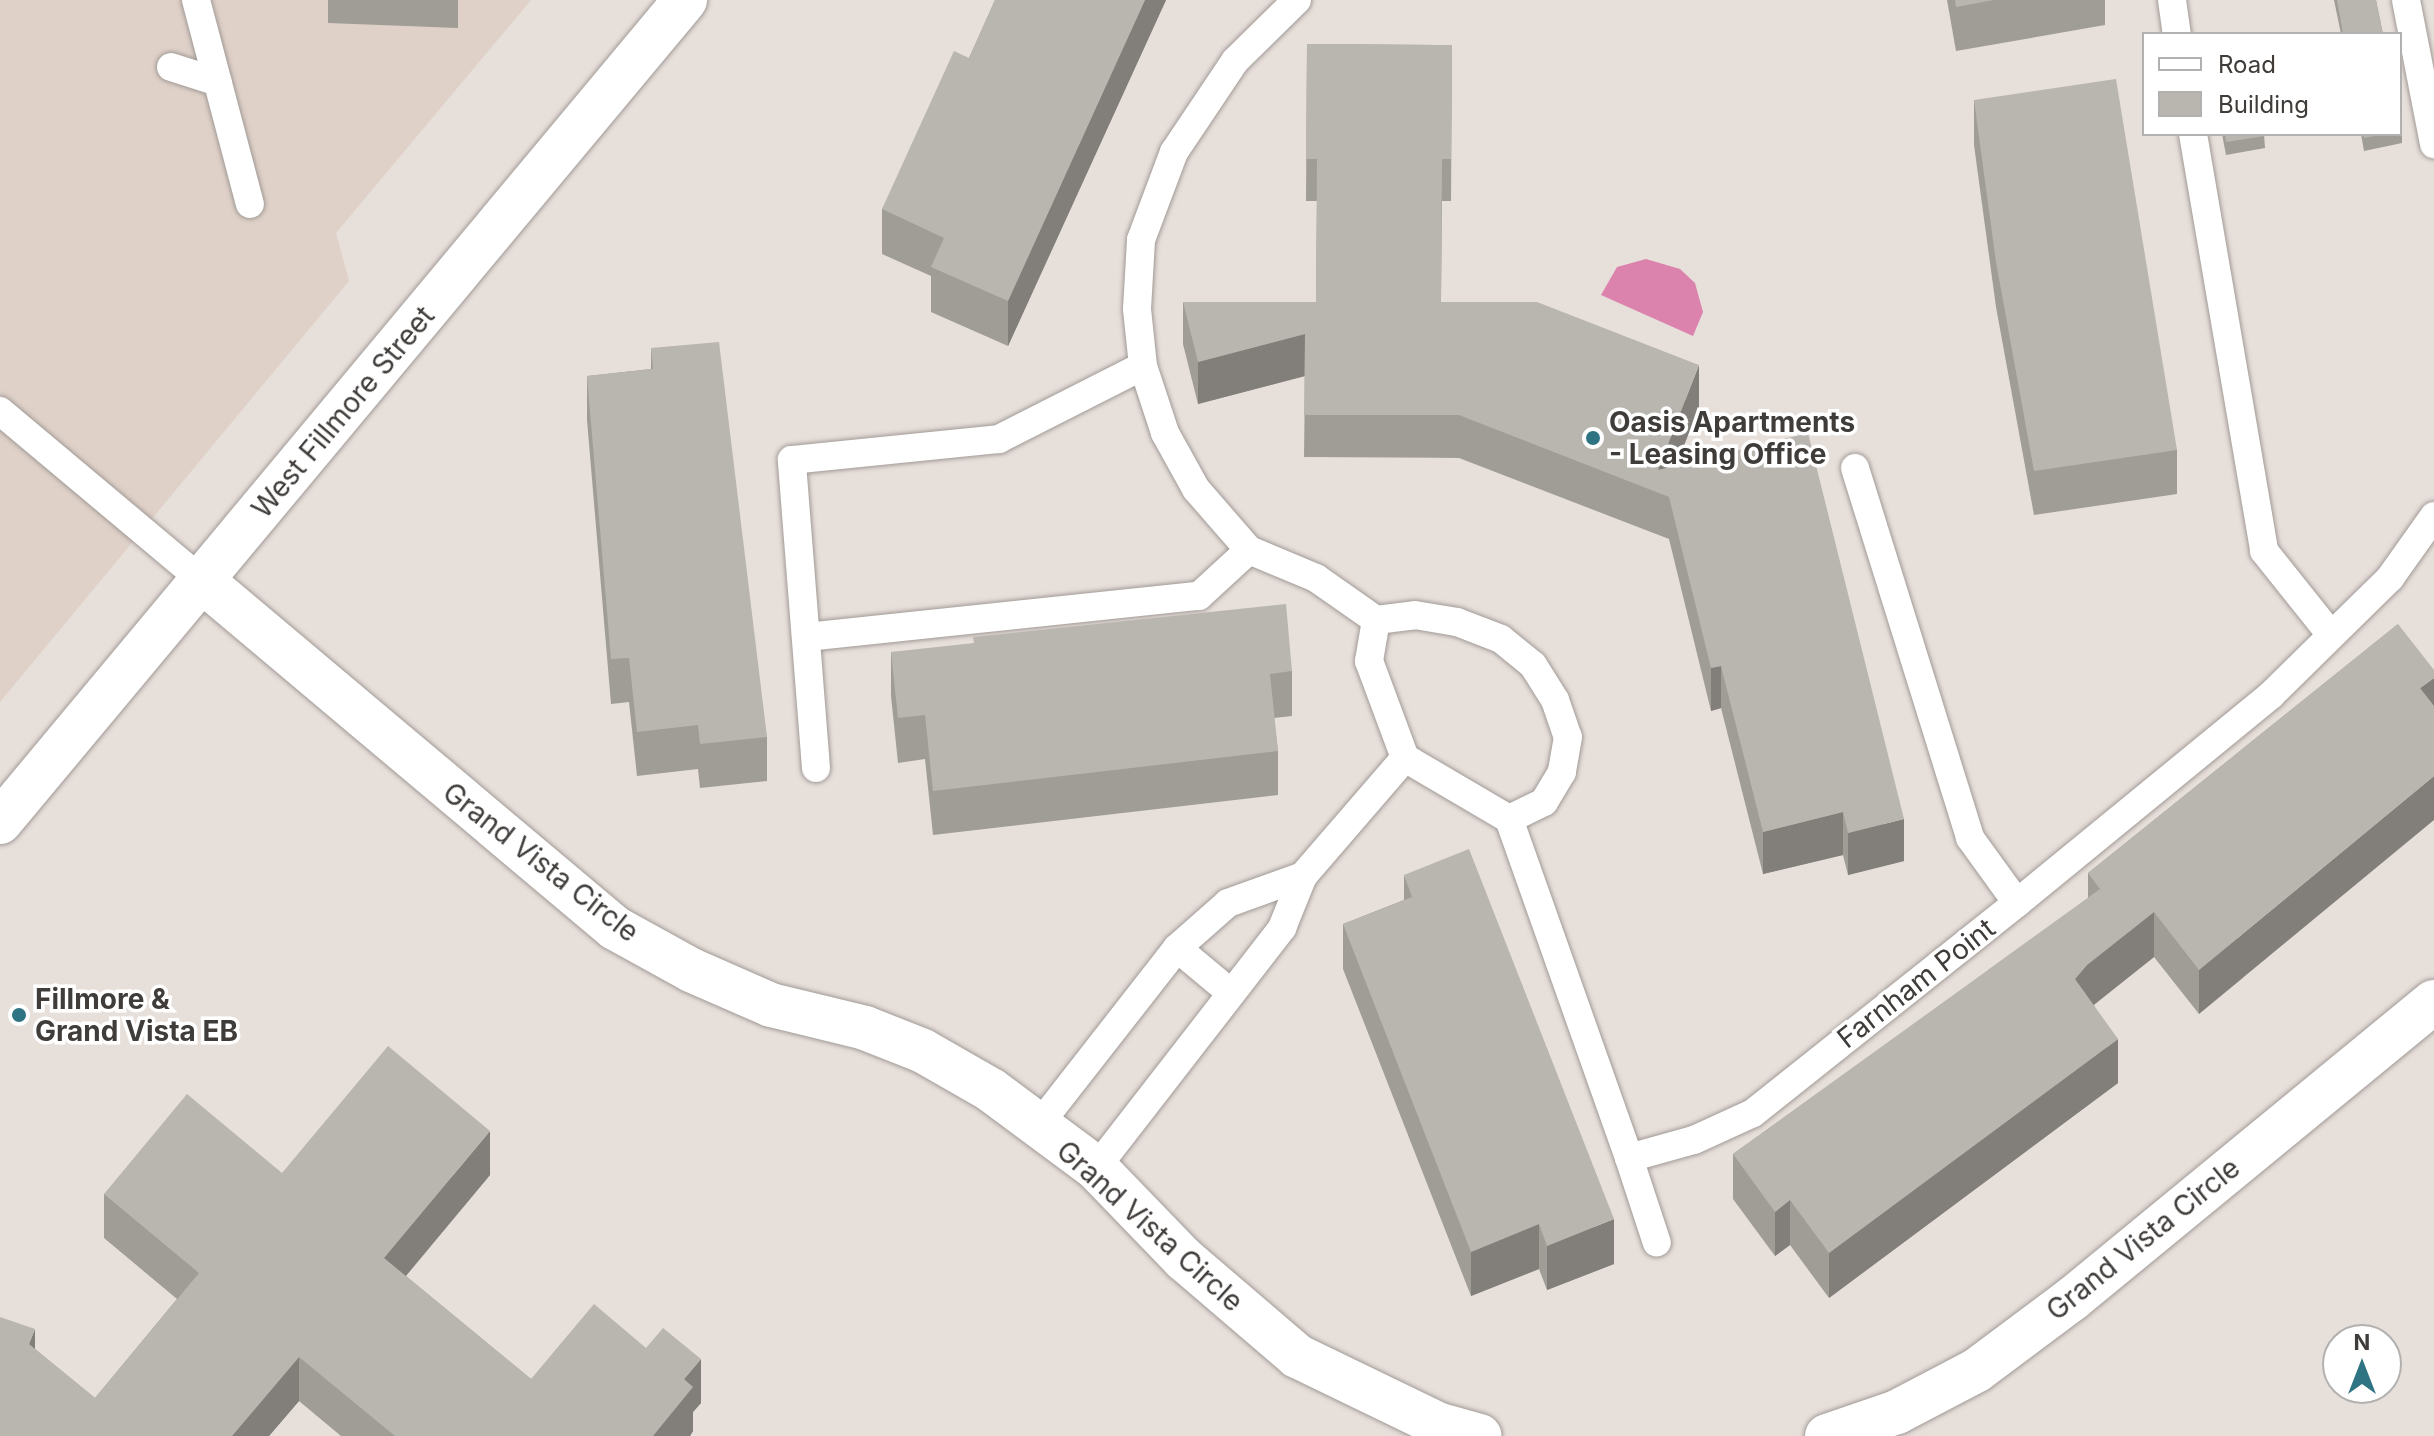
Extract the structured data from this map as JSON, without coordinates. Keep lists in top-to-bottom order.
{
  "streets": {
    "street": ["West Fillmore Street", "Grand Vista Circle"],
    "lane": ["Farnham Point"]
  },
  "crossings": [
    ["West Fillmore Street", "Grand Vista Circle"]
  ],
  "places": ["Oasis Apartments - Leasing Office", "Fillmore & Grand Vista EB"],
  "legend": ["Road", "Building"],
  "north": "top"
}
